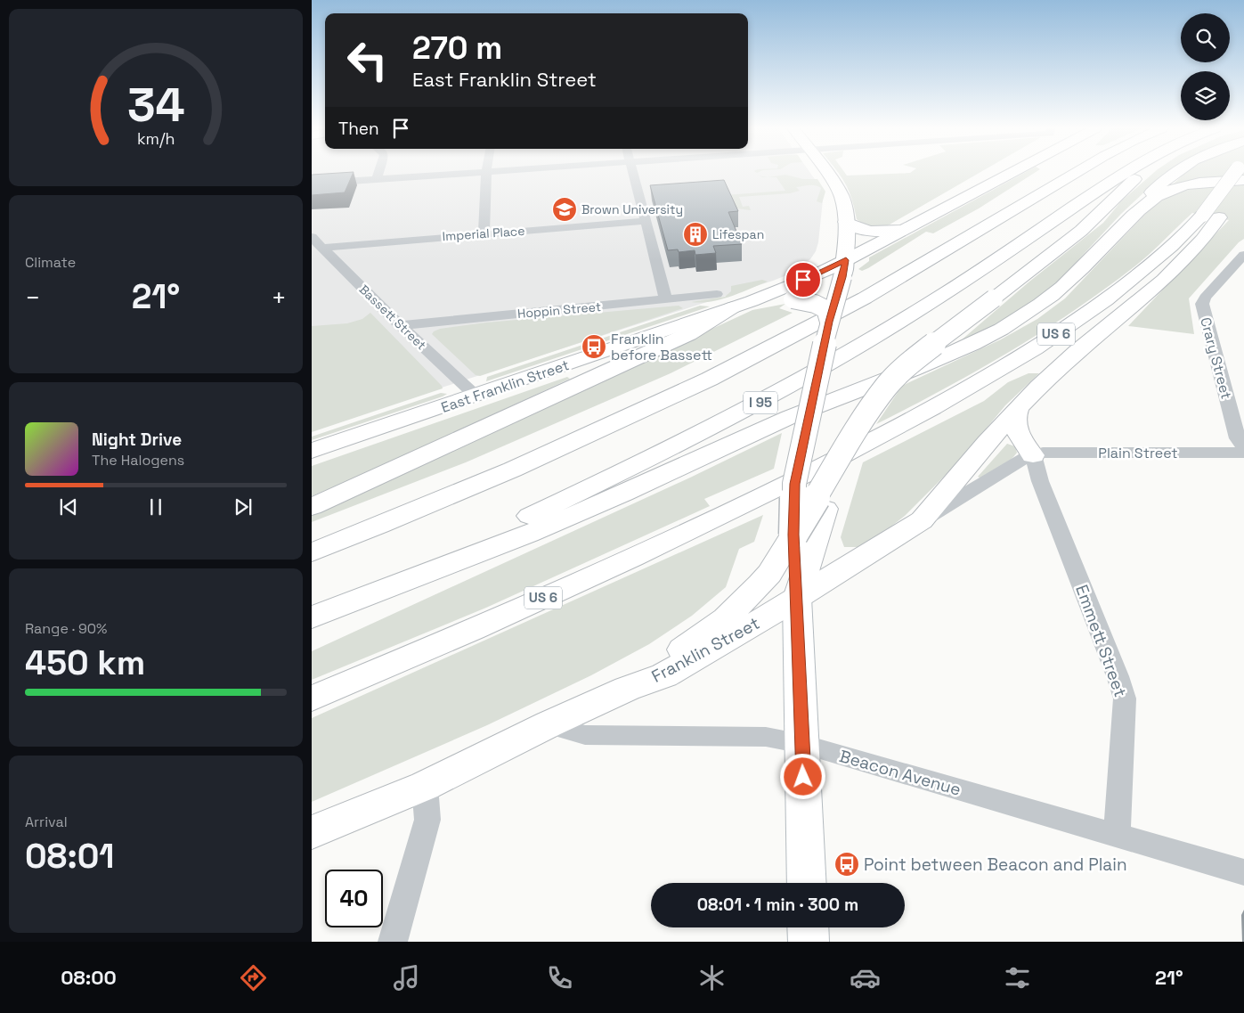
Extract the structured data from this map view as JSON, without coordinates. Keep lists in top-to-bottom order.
{
  "streets": {
    "main road": [
      "US 6",
      "East Franklin Street",
      "I 95",
      "Franklin Street"
    ],
    "street": [
      "Imperial Place",
      "Hoppin Street",
      "Bassett Street",
      "Crary Street",
      "Plain Street",
      "Emmett Street",
      "Beacon Avenue"
    ]
  },
  "crossings": [
    ["Imperial Place", "Bassett Street"],
    ["Hoppin Street", "Bassett Street"],
    ["Hoppin Street", "East Franklin Street"],
    ["Bassett Street", "East Franklin Street"],
    ["Plain Street", "Emmett Street"],
    ["Plain Street", "Franklin Street"],
    ["Emmett Street", "Franklin Street"],
    ["Emmett Street", "Beacon Avenue"],
    ["Franklin Street", "Beacon Avenue"]
  ],
  "places": {
    "school or university": ["Brown University"],
    "building": ["Lifespan"],
    "bus stop": ["Franklin before Bassett", "Point between Beacon and Plain"]
  },
  "page": {
    "turn": ["270 m", "East Franklin Street"],
    "then": "Then",
    "tile": [
      "Climate",
      ["Range · 90%", "450 km"],
      ["Arrival", "08:01"]
    ],
    "heat": ["−", "21°", "+"],
    "song": ["Night Drive", "The Halogens"],
    "limit": "40",
    "trip": "08:01 · 1 min · 300 m",
    "tabs": ["08:00", "21°"],
    "gauge": ["34", "km/h"]
  }
}
